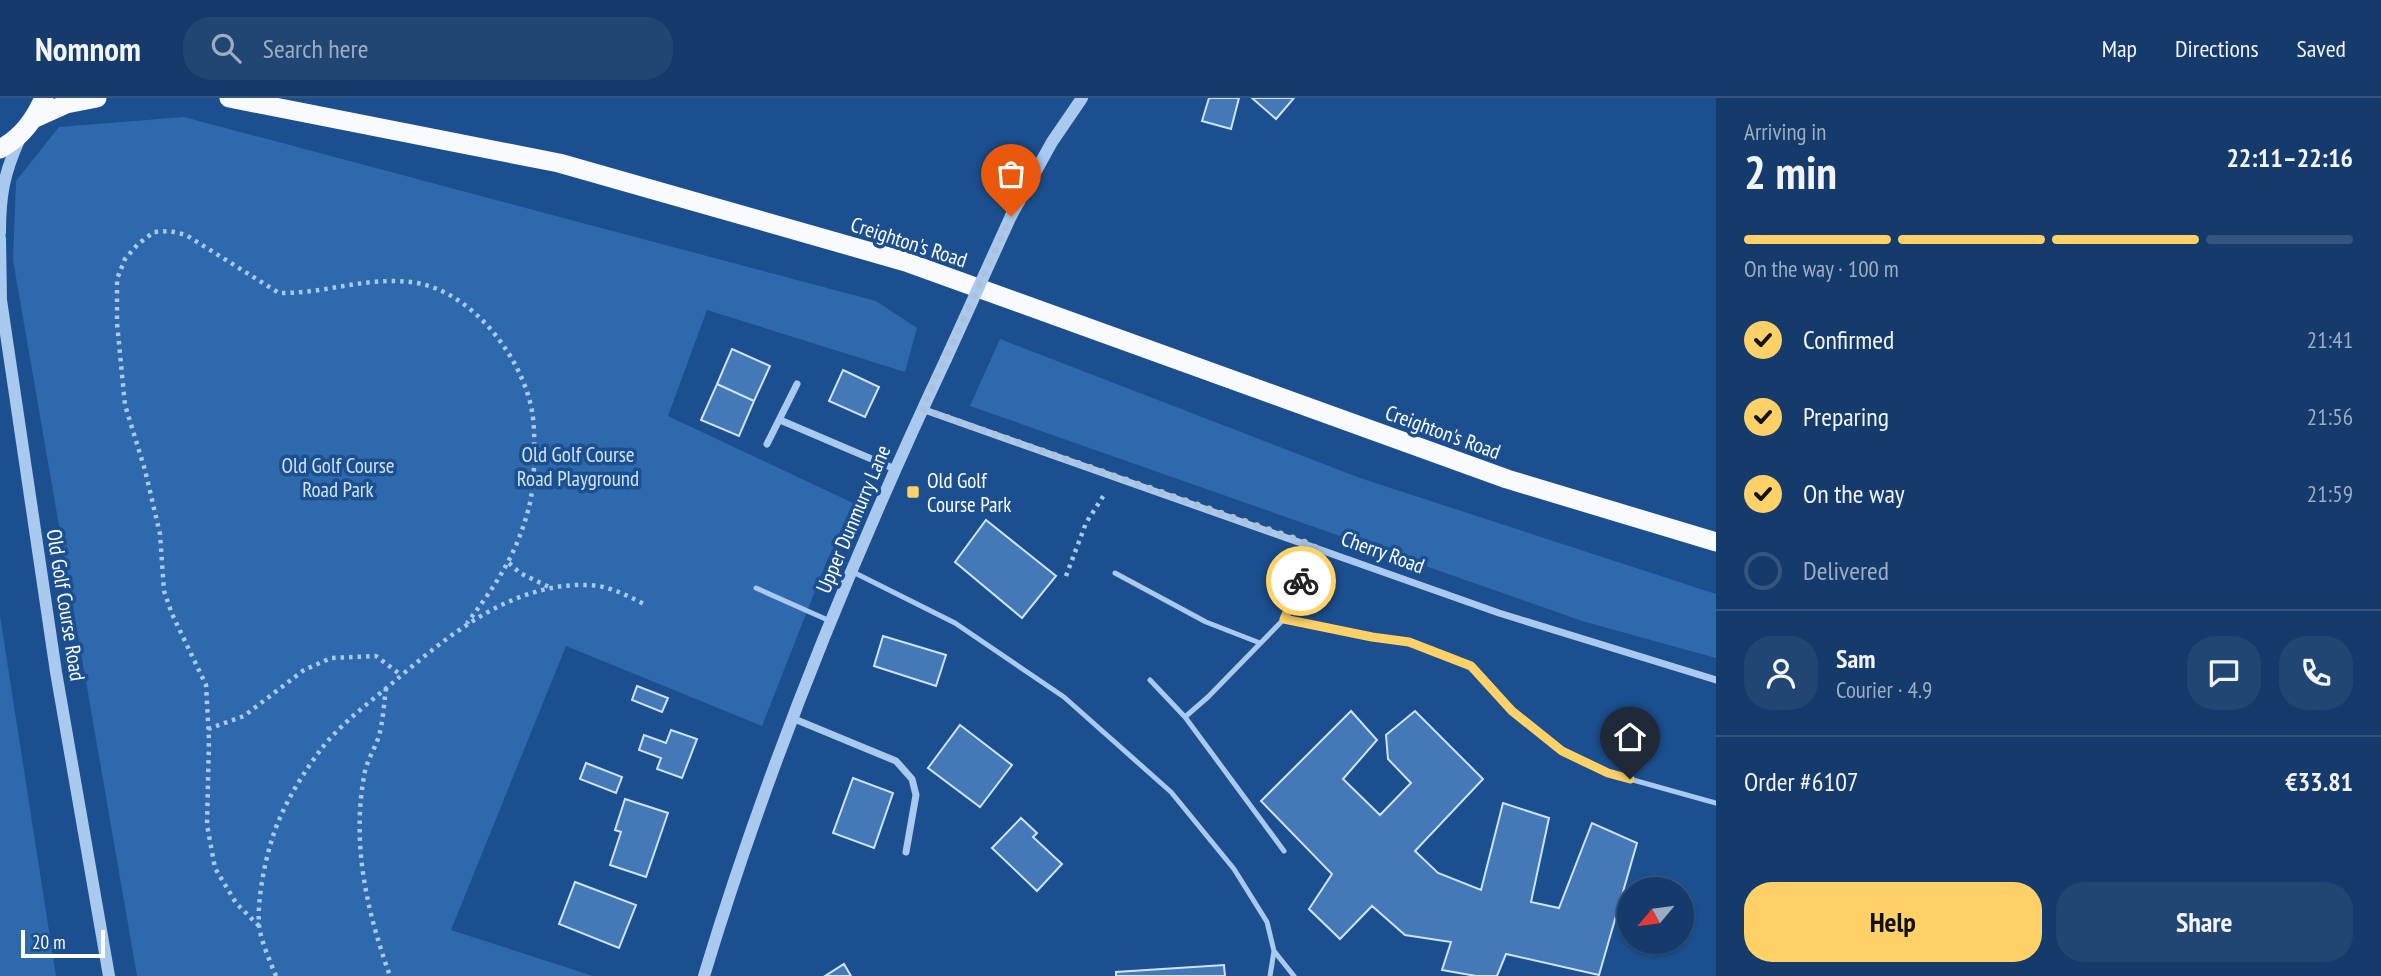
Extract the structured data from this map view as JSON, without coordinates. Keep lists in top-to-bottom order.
{
  "streets": {
    "highway": ["Creighton's Road"],
    "street": ["Upper Dunmurry Lane", "Cherry Road", "Old Golf Course Road"]
  },
  "crossings": [
    ["Upper Dunmurry Lane", "Cherry Road"]
  ],
  "parks": ["Old Golf Course Road Playground", "Old Golf Course Road Park"],
  "places": {
    "transit": ["Old Golf Course Park"]
  },
  "scale_bar": "20 m",
  "north": "bottom left",
  "page": {
    "header": "Nomnom",
    "search": "Search here",
    "nav": ["Map", "Directions", "Saved"],
    "heading": ["2 min", "Arriving in", "22:11–22:16"],
    "panel": [
      "Sam",
      "Courier · 4.9",
      "Order #6107",
      "€33.81"
    ],
    "bar": "On the way · 100 m",
    "list": [
      ["Confirmed", "21:41"],
      ["Preparing", "21:56"],
      ["On the way", "21:59"],
      "Delivered"
    ],
    "buttons": ["Help", "Share"],
    "scale": "20 m"
  }
}
